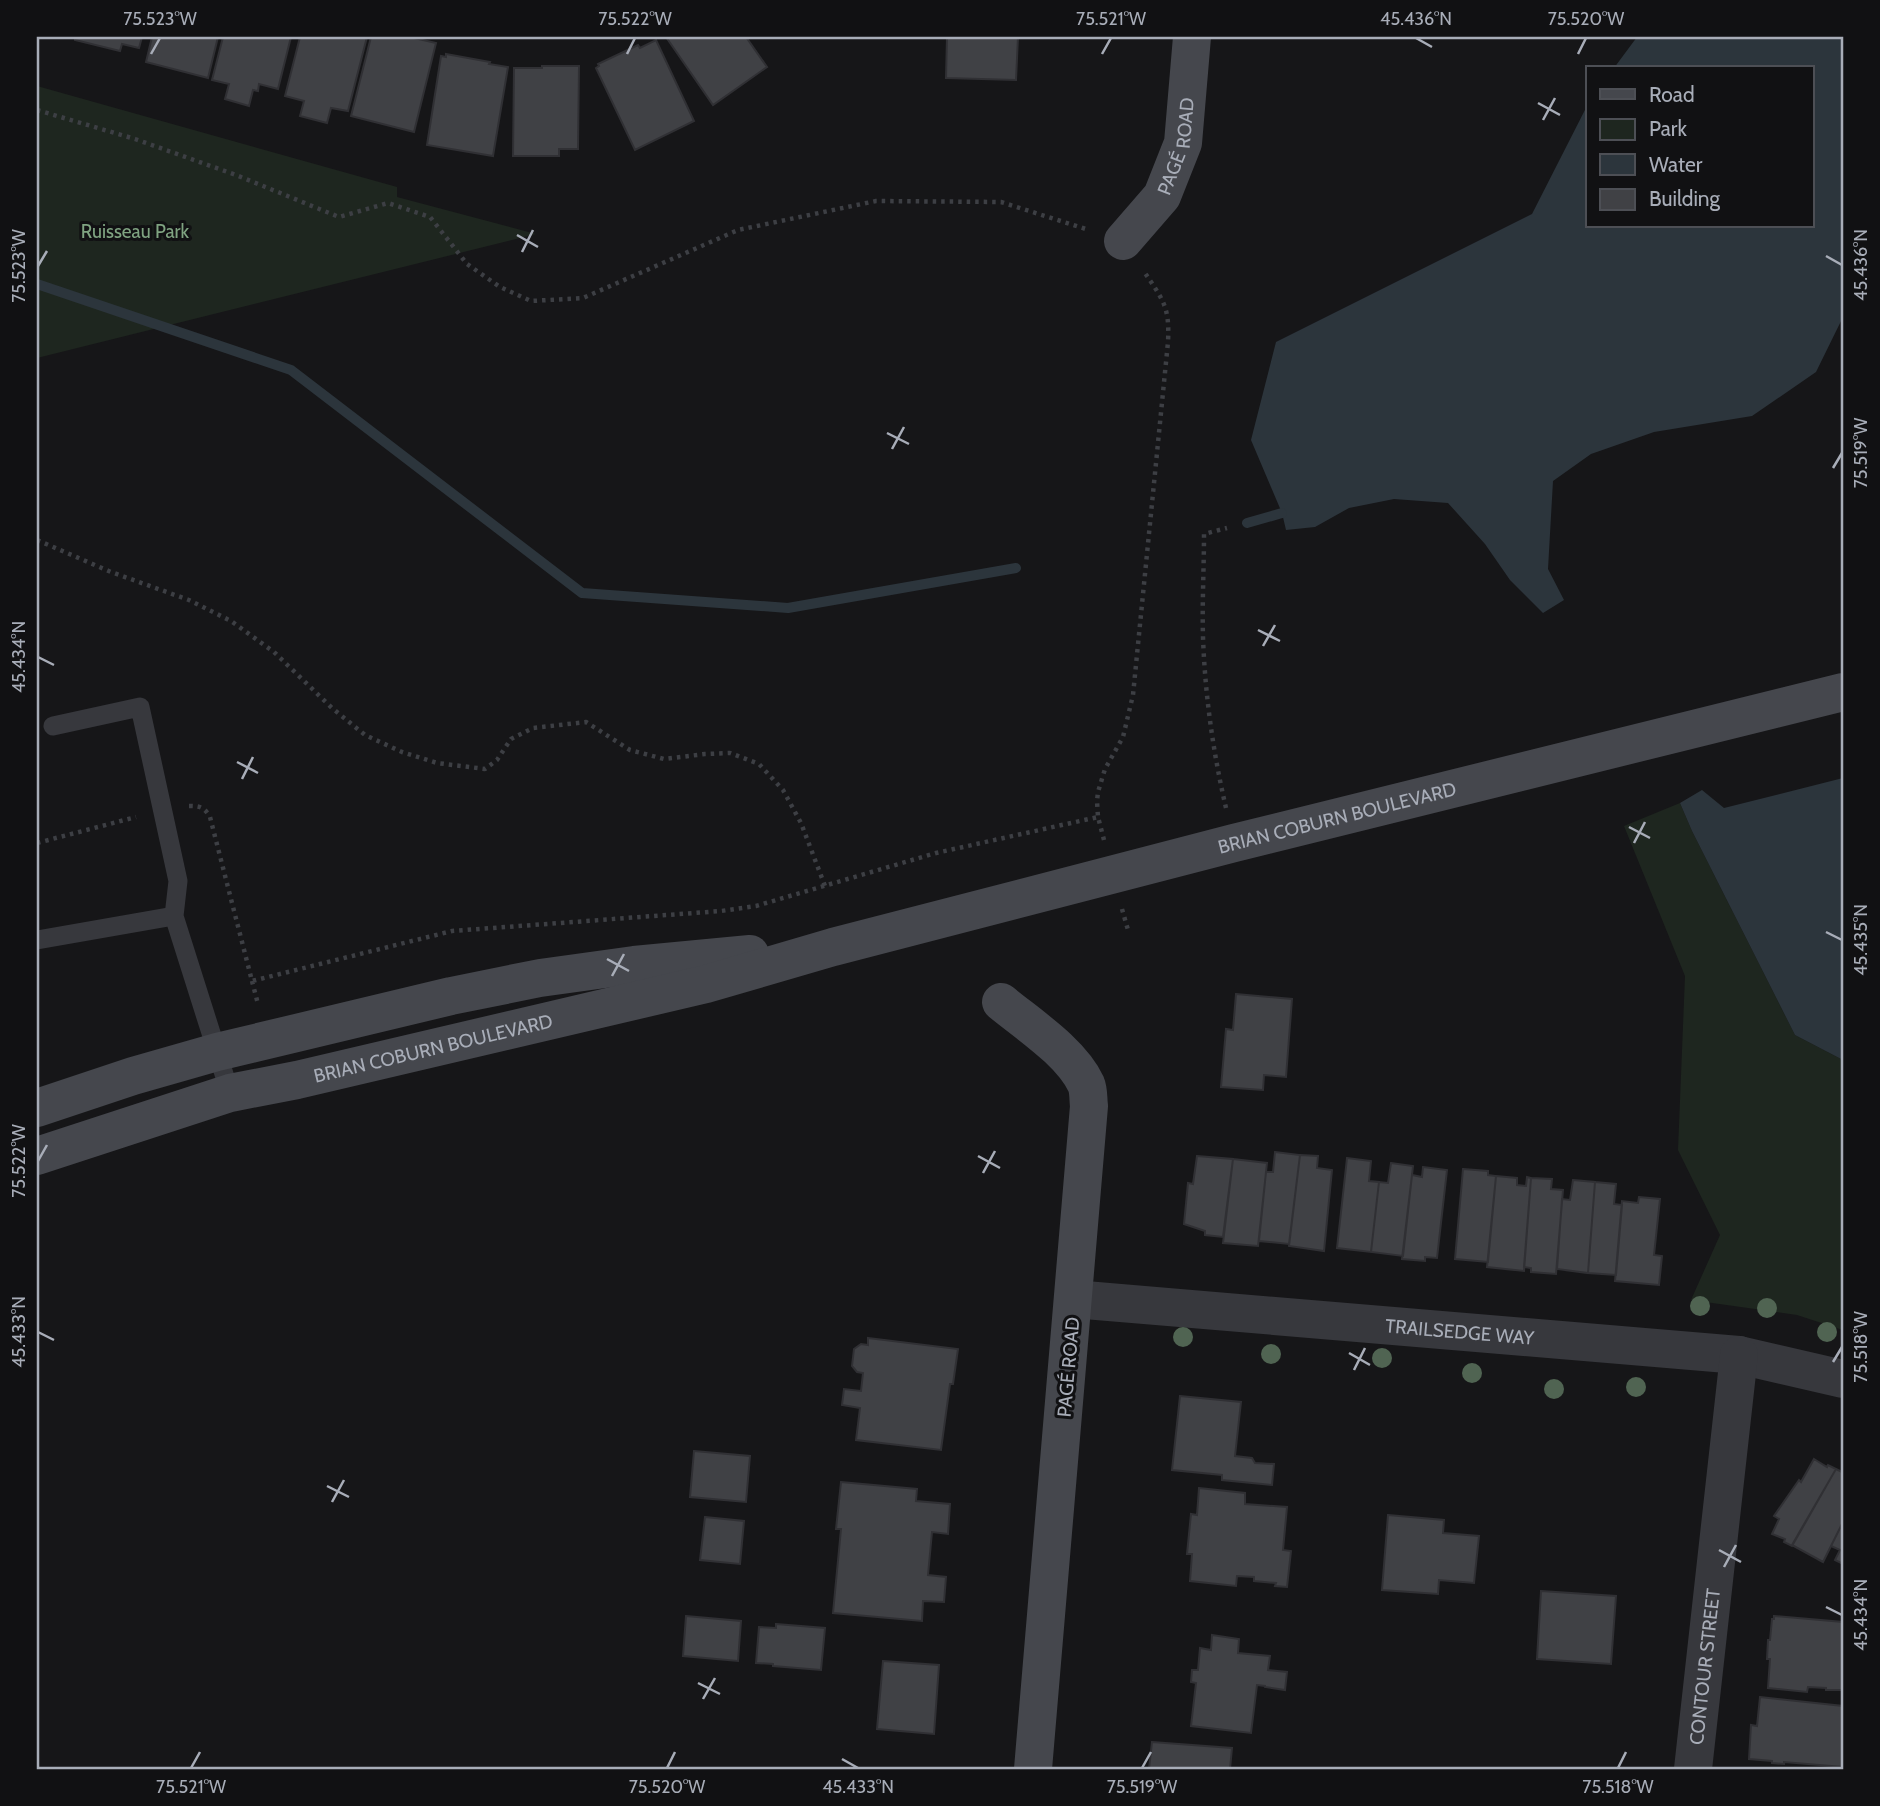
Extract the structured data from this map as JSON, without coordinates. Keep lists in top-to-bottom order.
{
  "streets": {
    "main road": ["PAGÉ ROAD", "BRIAN COBURN BOULEVARD"],
    "street": ["TRAILSEDGE WAY", "CONTOUR STREET"]
  },
  "crossings": [
    ["PAGÉ ROAD", "TRAILSEDGE WAY"],
    ["TRAILSEDGE WAY", "CONTOUR STREET"]
  ],
  "parks": ["Ruisseau Park"],
  "legend": [
    "Road",
    "Park",
    "Water",
    "Building"
  ],
  "coordinates": [
    "75.523°W",
    "75.522°W",
    "75.521°W",
    "45.436°N",
    "75.520°W",
    "75.519°W",
    "45.434°N",
    "45.435°N",
    "45.433°N",
    "75.518°W"
  ]
}
